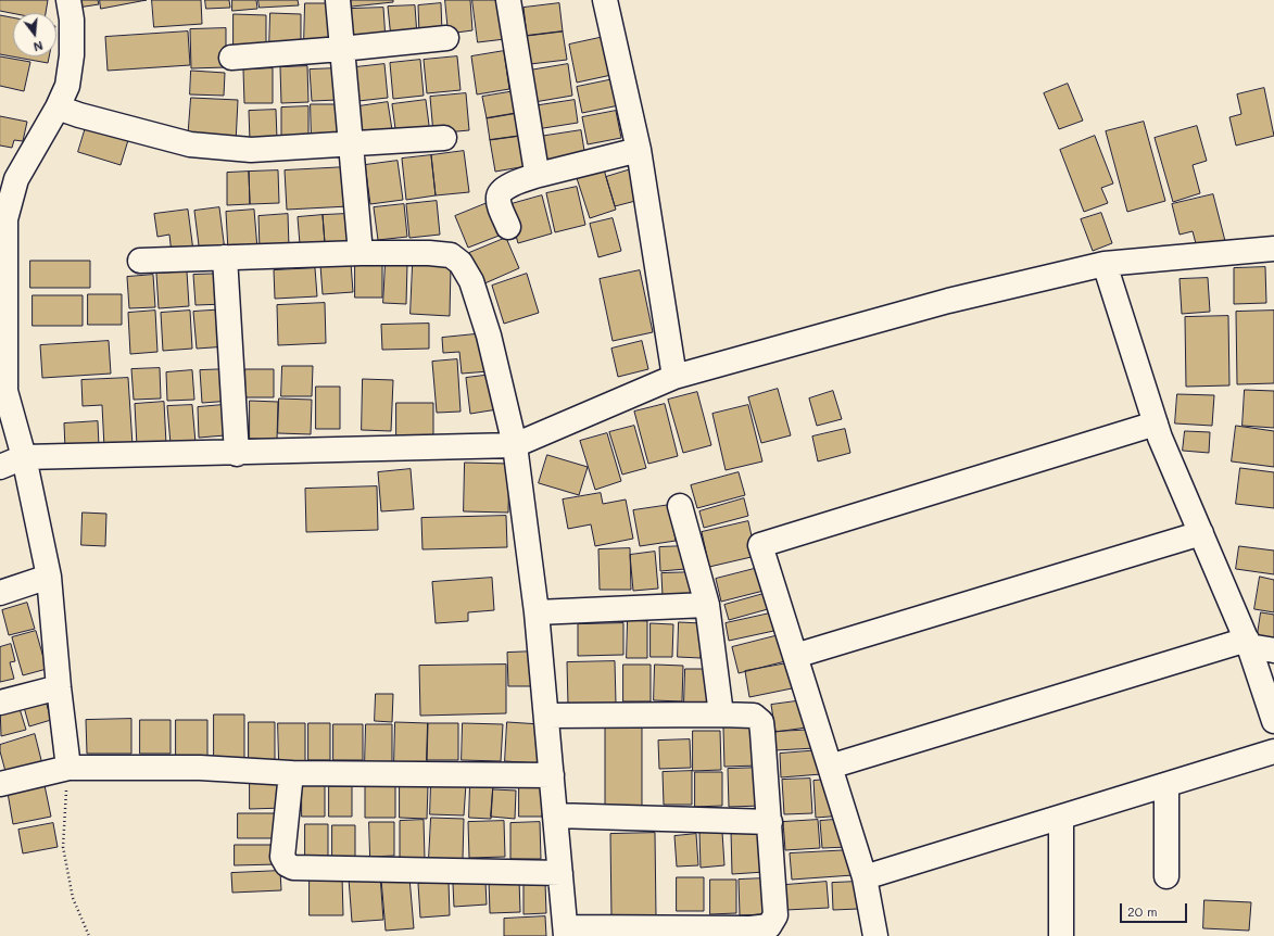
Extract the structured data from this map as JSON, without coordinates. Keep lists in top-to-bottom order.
{
  "scale_bar": "20 m",
  "north": "bottom"
}
